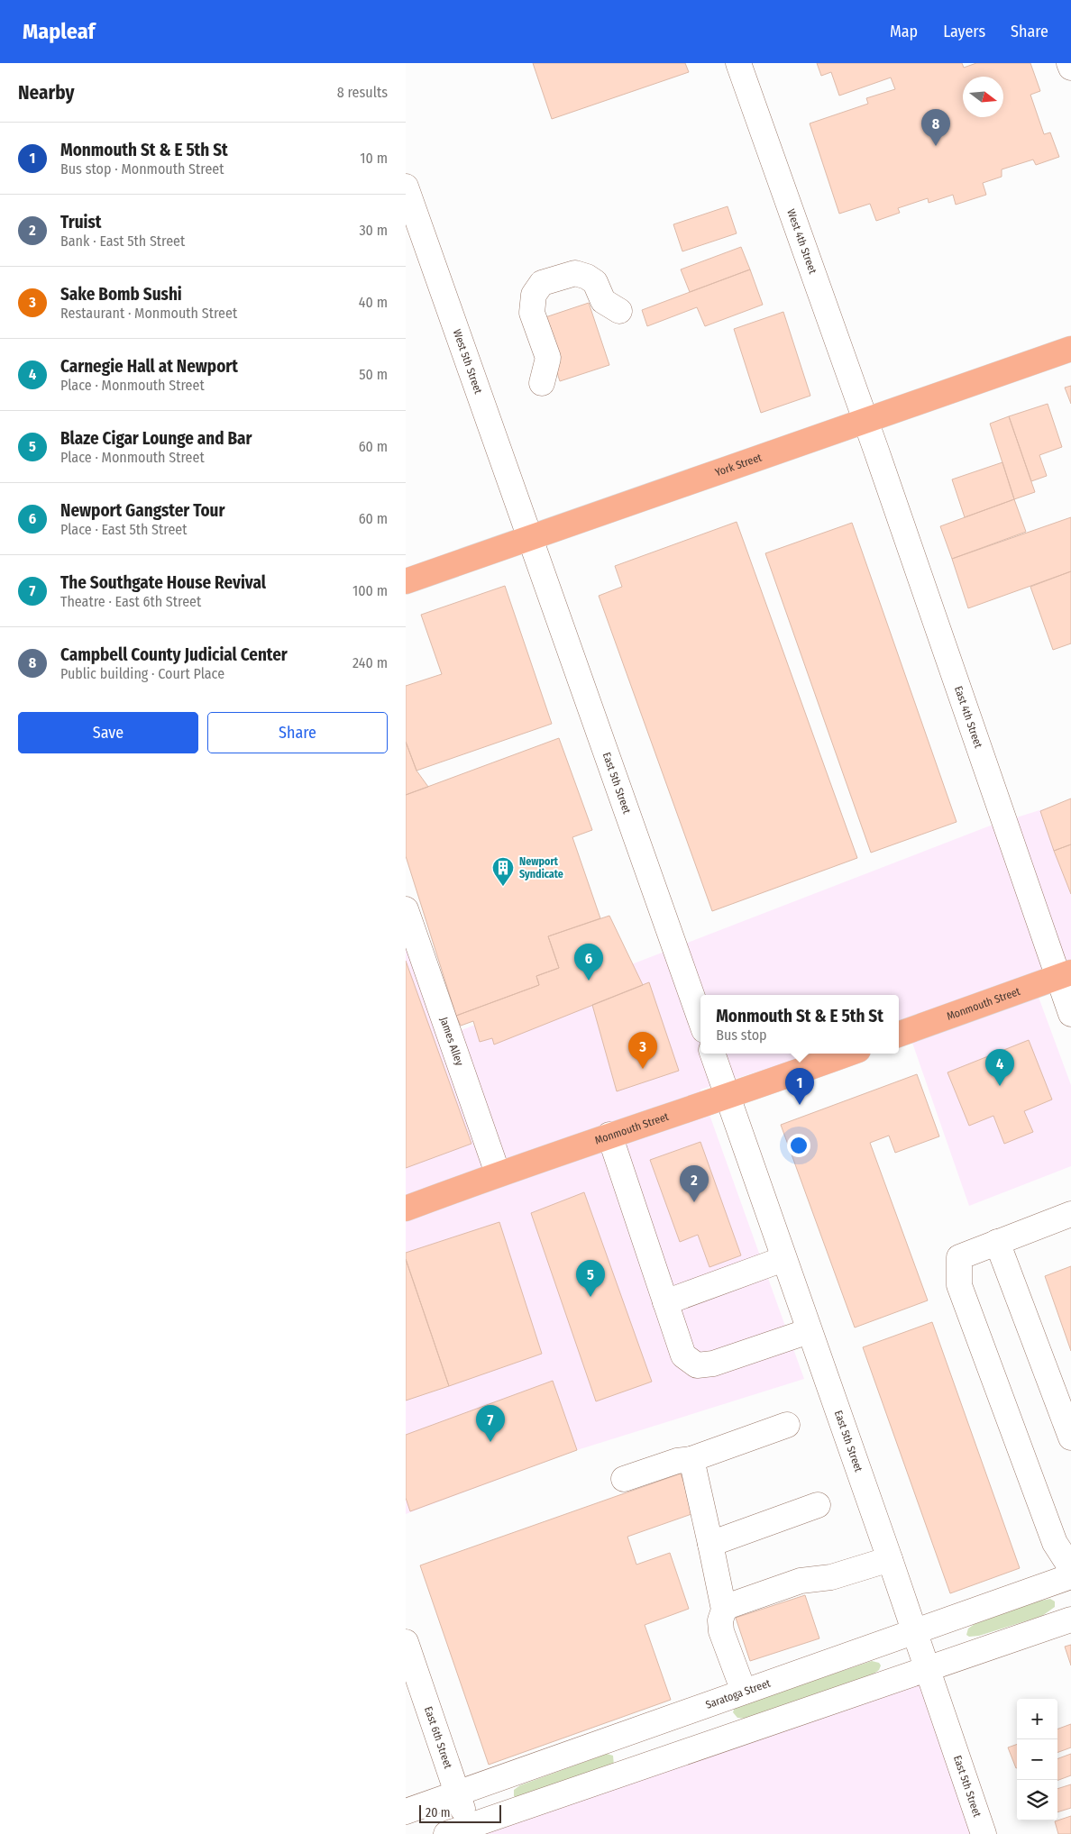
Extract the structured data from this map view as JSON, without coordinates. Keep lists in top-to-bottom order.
{
  "streets": {
    "main road": ["York Street", "Monmouth Street"],
    "street": [
      "West 4th Street",
      "West 5th Street",
      "East 4th Street",
      "East 5th Street",
      "James Alley",
      "Saratoga Street",
      "East 6th Street"
    ]
  },
  "crossings": [
    ["West 4th Street", "York Street"],
    ["West 4th Street", "East 4th Street"],
    ["West 5th Street", "York Street"],
    ["West 5th Street", "East 5th Street"],
    ["York Street", "East 4th Street"],
    ["York Street", "East 5th Street"],
    ["East 4th Street", "Monmouth Street"],
    ["East 5th Street", "Monmouth Street"],
    ["East 5th Street", "Saratoga Street"],
    ["Monmouth Street", "James Alley"],
    ["Saratoga Street", "East 6th Street"]
  ],
  "places": {
    "building": ["Newport Syndicate"]
  },
  "scale_bar": "20 m",
  "north": "right",
  "page": {
    "header": "Mapleaf",
    "nav": ["Map", "Layers", "Share"],
    "heading": ["Nearby", "8 results"],
    "pins": [
      "8",
      "6",
      "3",
      "4",
      "1",
      "2",
      "5",
      "7"
    ],
    "list": [
      {
        "mark": "1",
        "name": "Monmouth St & E 5th St",
        "note": "Bus stop · Monmouth Street",
        "value": "10 m"
      },
      {
        "mark": "2",
        "name": "Truist",
        "note": "Bank · East 5th Street",
        "value": "30 m"
      },
      {
        "mark": "3",
        "name": "Sake Bomb Sushi",
        "note": "Restaurant · Monmouth Street",
        "value": "40 m"
      },
      {
        "mark": "4",
        "name": "Carnegie Hall at Newport",
        "note": "Place · Monmouth Street",
        "value": "50 m"
      },
      {
        "mark": "5",
        "name": "Blaze Cigar Lounge and Bar",
        "note": "Place · Monmouth Street",
        "value": "60 m"
      },
      {
        "mark": "6",
        "name": "Newport Gangster Tour",
        "note": "Place · East 5th Street",
        "value": "60 m"
      },
      {
        "mark": "7",
        "name": "The Southgate House Revival",
        "note": "Theatre · East 6th Street",
        "value": "100 m"
      },
      {
        "mark": "8",
        "name": "Campbell County Judicial Center",
        "note": "Public building · Court Place",
        "value": "240 m"
      }
    ],
    "buttons": ["Save", "Share"],
    "popup": ["Monmouth St & E 5th St", "Bus stop"],
    "map_buttons": ["+", "−"],
    "scale": "20 m"
  }
}
